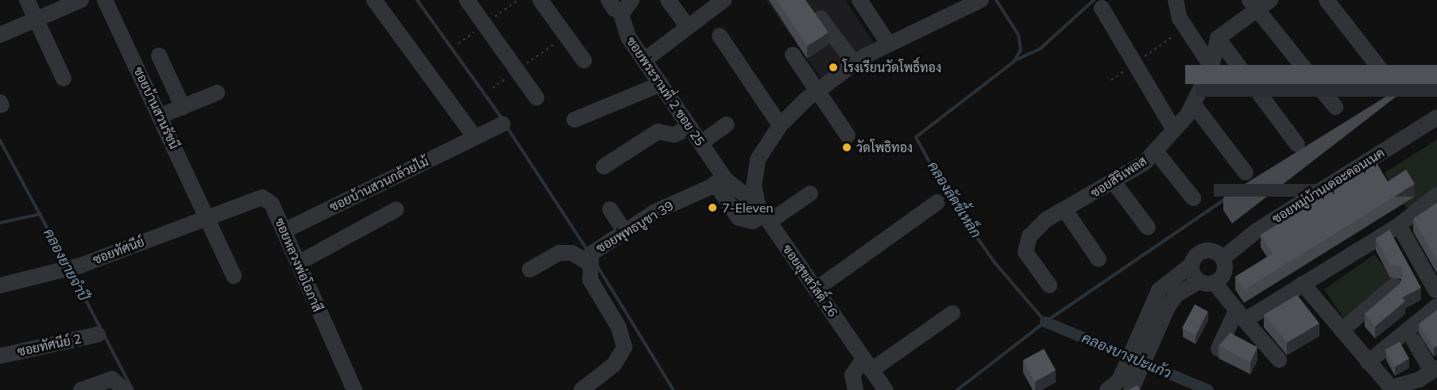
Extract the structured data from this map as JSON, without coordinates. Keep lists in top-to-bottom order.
{
  "streets": {
    "street": [
      "ซอยพระรามที่ 2 ซอย 25",
      "ซอยบ้านสวนรัชนี",
      "ซอยสิริเพลส",
      "ซอยบ้านสวนกล้วยไม้",
      "ซอยหมู่บ้านเดอะคอนเนค",
      "ซอยพุทธบูชา 39",
      "ซอยทัศนีย์",
      "ซอยหลวงพ่อโอภาสี",
      "ซอยสุขสวัสดิ์ 26",
      "ซอยทัศนีย์ 2"
    ]
  },
  "crossings": [
    ["ซอยพระรามที่ 2 ซอย 25", "ซอยพุทธบูชา 39"],
    ["ซอยพระรามที่ 2 ซอย 25", "ซอยสุขสวัสดิ์ 26"],
    ["ซอยบ้านสวนรัชนี", "ซอยทัศนีย์"],
    ["ซอยบ้านสวนรัชนี", "ซอยหลวงพ่อโอภาสี"],
    ["ซอยบ้านสวนกล้วยไม้", "ซอยหลวงพ่อโอภาสี"],
    ["ซอยพุทธบูชา 39", "ซอยสุขสวัสดิ์ 26"],
    ["ซอยทัศนีย์", "ซอยหลวงพ่อโอภาสี"]
  ],
  "water": ["คลองลัดขี้เหล็ก", "คลองยายจำปี", "คลองบางปะแก้ว"],
  "places": ["โรงเรียนวัดโพธิ์ทอง", "วัดโพธิทอง", "7-Eleven"]
}
